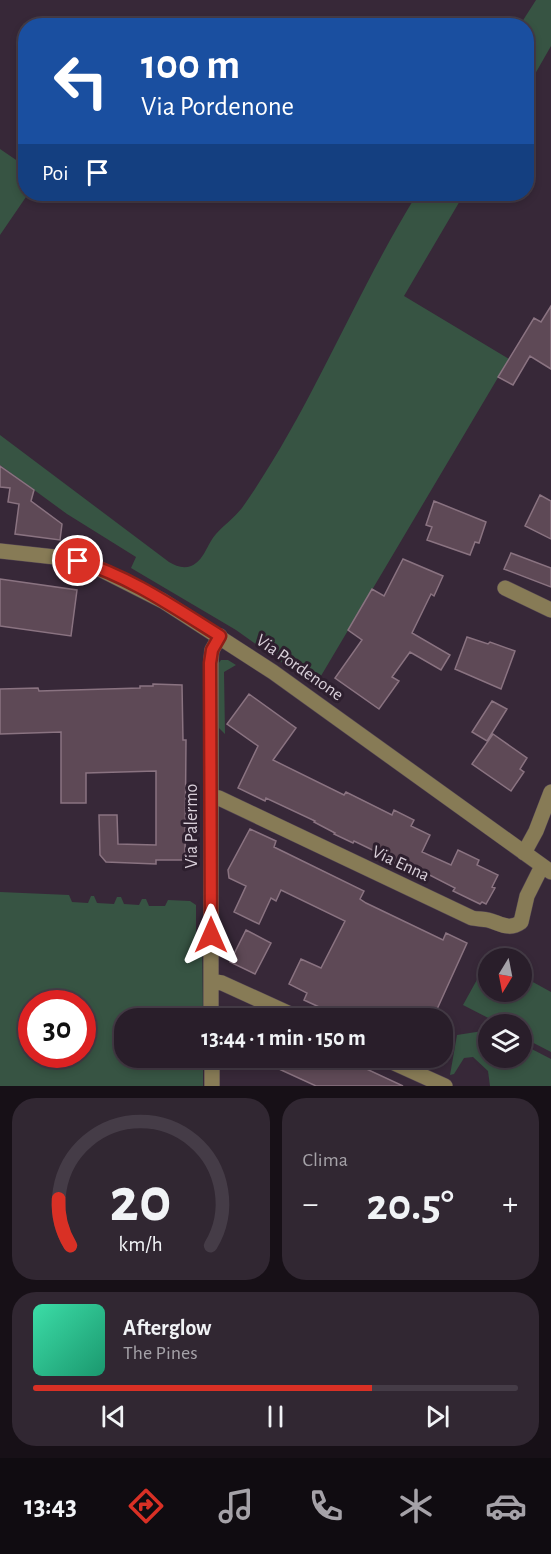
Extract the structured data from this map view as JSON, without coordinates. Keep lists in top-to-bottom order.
{
  "streets": {
    "street": ["Via Pordenone", "Via Palermo", "Via Enna"]
  },
  "crossings": [
    ["Via Pordenone", "Via Palermo"],
    ["Via Pordenone", "Via Enna"],
    ["Via Palermo", "Via Enna"]
  ],
  "north": "bottom",
  "page": {
    "turn": ["100 m", "Via Pordenone"],
    "then": "Poi",
    "limit": "30",
    "trip": "13:44 · 1 min · 150 m",
    "tile": "Clima",
    "heat": ["−", "20.5°", "+"],
    "song": ["Afterglow", "The Pines"],
    "tabs": "13:43",
    "gauge": ["20", "km/h"]
  }
}
